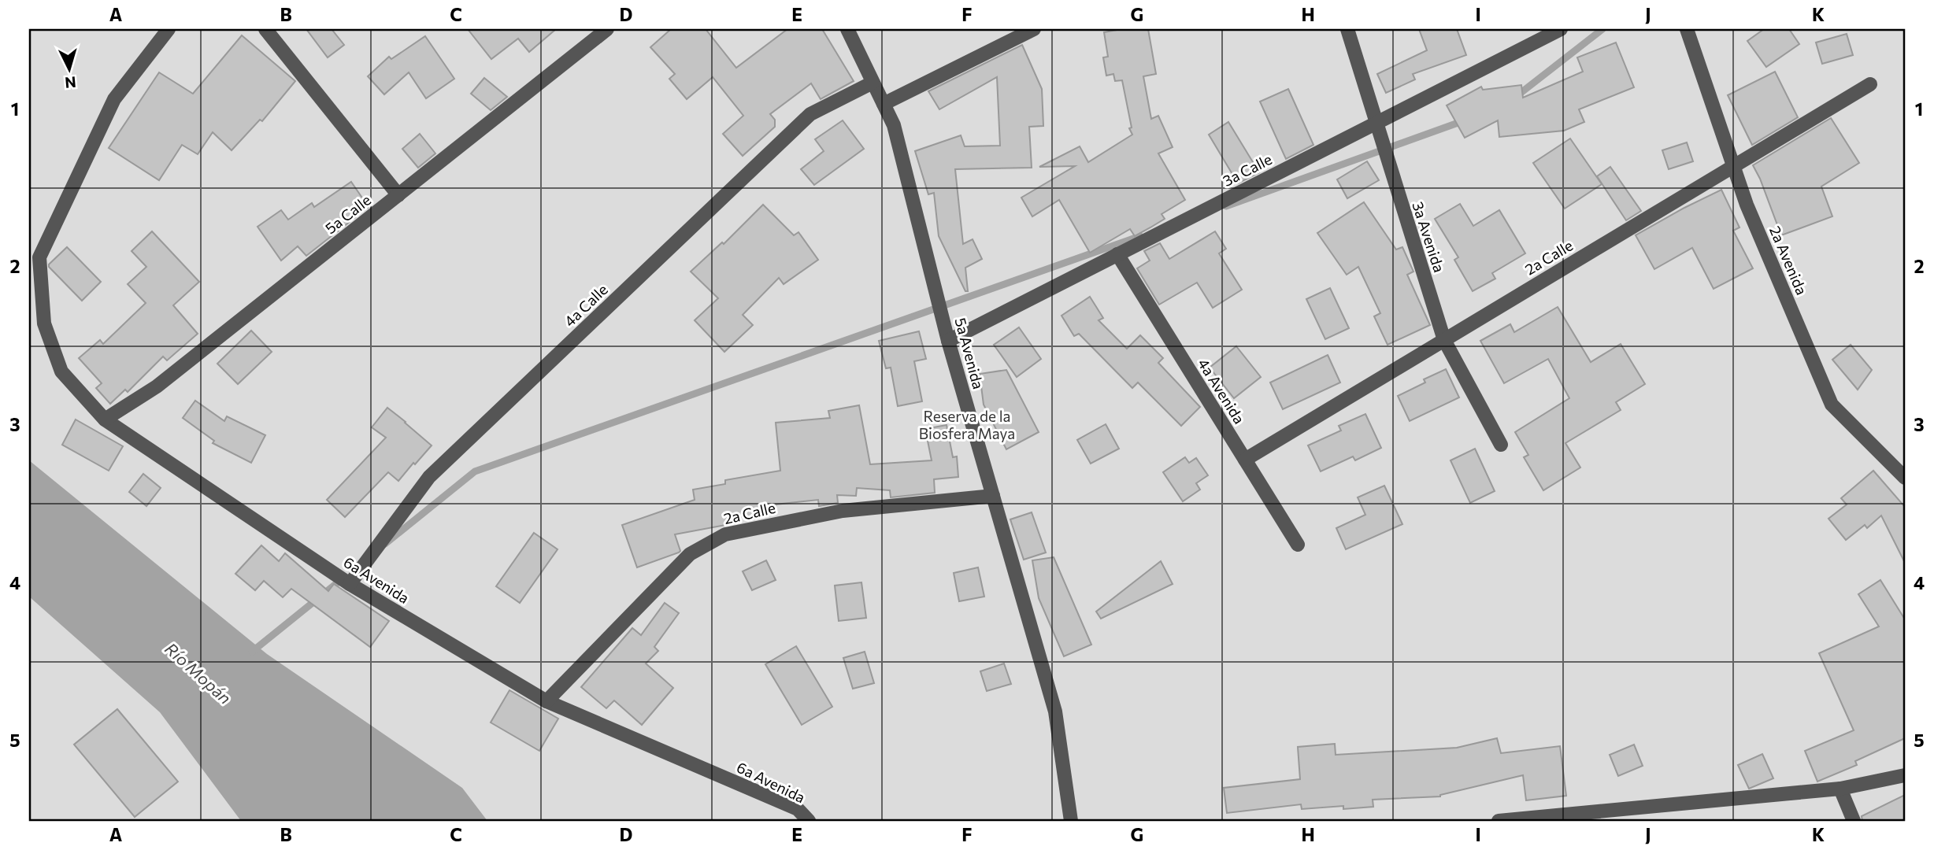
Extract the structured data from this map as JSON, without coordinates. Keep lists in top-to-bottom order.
{
  "streets": {
    "street": [
      "3a Calle",
      "5a Calle",
      "3a Avenida",
      "2a Calle",
      "2a Avenida",
      "4a Calle",
      "5a Avenida",
      "4a Avenida",
      "6a Avenida"
    ]
  },
  "crossings": [
    ["3a Calle", "3a Avenida"],
    ["3a Calle", "5a Avenida"],
    ["3a Calle", "4a Avenida"],
    ["5a Calle", "6a Avenida"],
    ["3a Avenida", "2a Calle"],
    ["2a Calle", "2a Avenida"],
    ["2a Calle", "5a Avenida"],
    ["2a Calle", "4a Avenida"],
    ["2a Calle", "6a Avenida"],
    ["4a Calle", "5a Avenida"],
    ["4a Calle", "6a Avenida"]
  ],
  "water": ["Río Mopán"],
  "parks": ["Reserva de la Biosfera Maya"],
  "north": "bottom",
  "grid": {
    "columns": [
      "A",
      "B",
      "C",
      "D",
      "E",
      "F",
      "G",
      "H",
      "I",
      "J",
      "K"
    ],
    "rows": [
      "1",
      "2",
      "3",
      "4",
      "5"
    ]
  }
}
